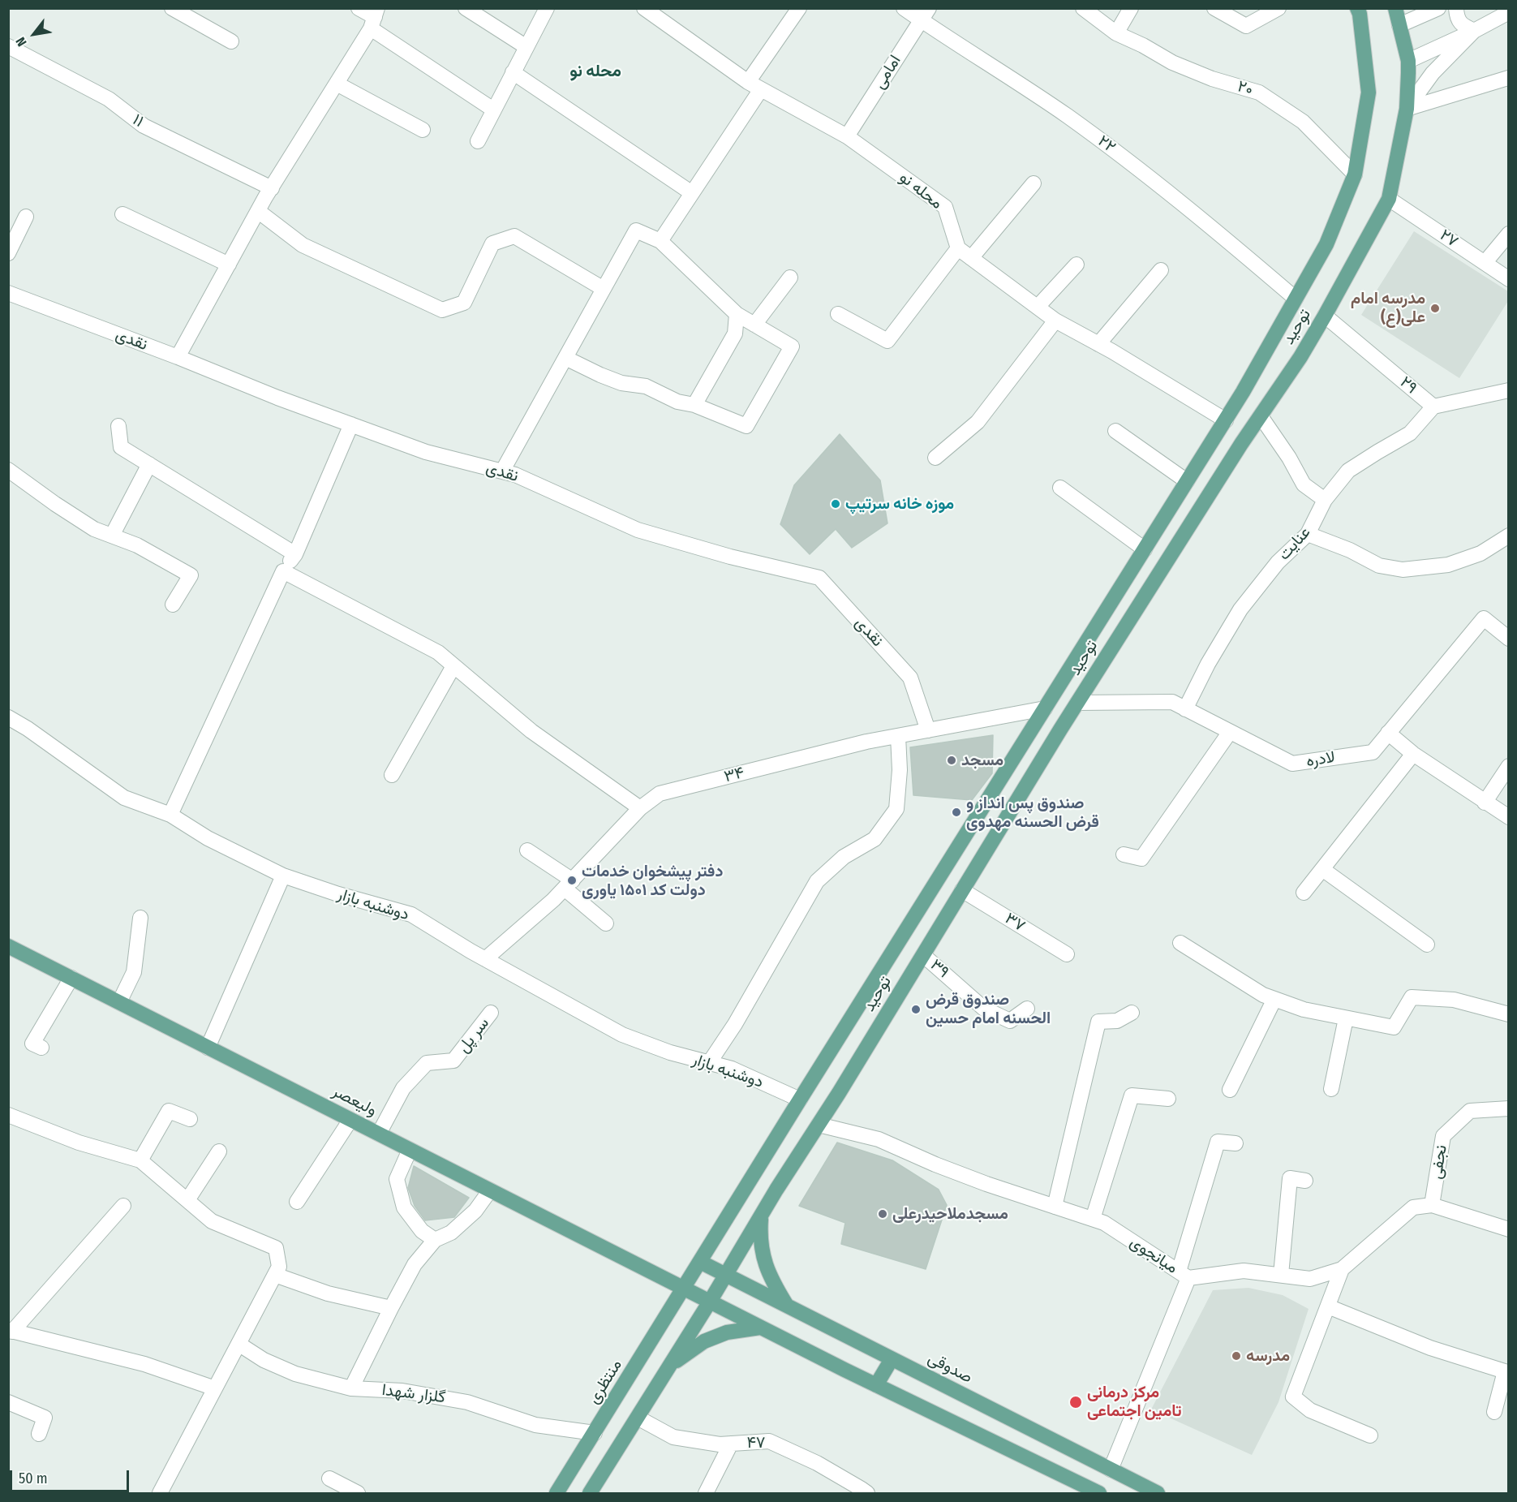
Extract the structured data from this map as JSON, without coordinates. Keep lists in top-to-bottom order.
{
  "streets": {
    "main road": [
      "توحید",
      "ولیعصر",
      "صدوقی",
      "منتظری"
    ],
    "street": [
      "امامی",
      "۲۰",
      "۱۱",
      "۲۲",
      "محله نو",
      "۲۷",
      "نقدی",
      "۲۹",
      "عنایت",
      "لادره",
      "۳۴",
      "دوشنبه بازار",
      "۳۷",
      "۳۹",
      "سر پل",
      "نجفی",
      "میانجوی",
      "گلزار شهدا",
      "۴۷"
    ]
  },
  "crossings": [
    ["امامی", "۲۲"],
    ["امامی", "محله نو"],
    ["۲۰", "توحید"],
    ["۲۲", "توحید"],
    ["۲۷", "توحید"],
    ["توحید", "۲۹"],
    ["توحید", "لادره"],
    ["توحید", "۳۴"],
    ["توحید", "دوشنبه بازار"],
    ["توحید", "۳۷"],
    ["توحید", "۳۹"],
    ["توحید", "ولیعصر"],
    ["توحید", "میانجوی"],
    ["توحید", "صدوقی"],
    ["توحید", "منتظری"],
    ["نقدی", "۳۴"],
    ["۲۹", "عنایت"],
    ["عنایت", "لادره"],
    ["۳۴", "دوشنبه بازار"],
    ["سر پل", "ولیعصر"],
    ["ولیعصر", "منتظری"],
    ["نجفی", "میانجوی"],
    ["منتظری", "گلزار شهدا"]
  ],
  "districts": ["محله نو"],
  "places": [
    "مدرسه امام علی(ع)",
    "موزه خانه سرتیپ",
    "مسجد",
    "صندوق پس انداز و قرض الحسنه مهدوی",
    "دفتر پیشخوان خدمات دولت کد ۱۵۰۱ یاوری",
    "صندوق قرض الحسنه امام حسین",
    "مسجدملاحیدرعلی",
    "مدرسه",
    "مرکز درمانی تامین اجتماعی"
  ],
  "scale_bar": "50 m",
  "north": "bottom left"
}
